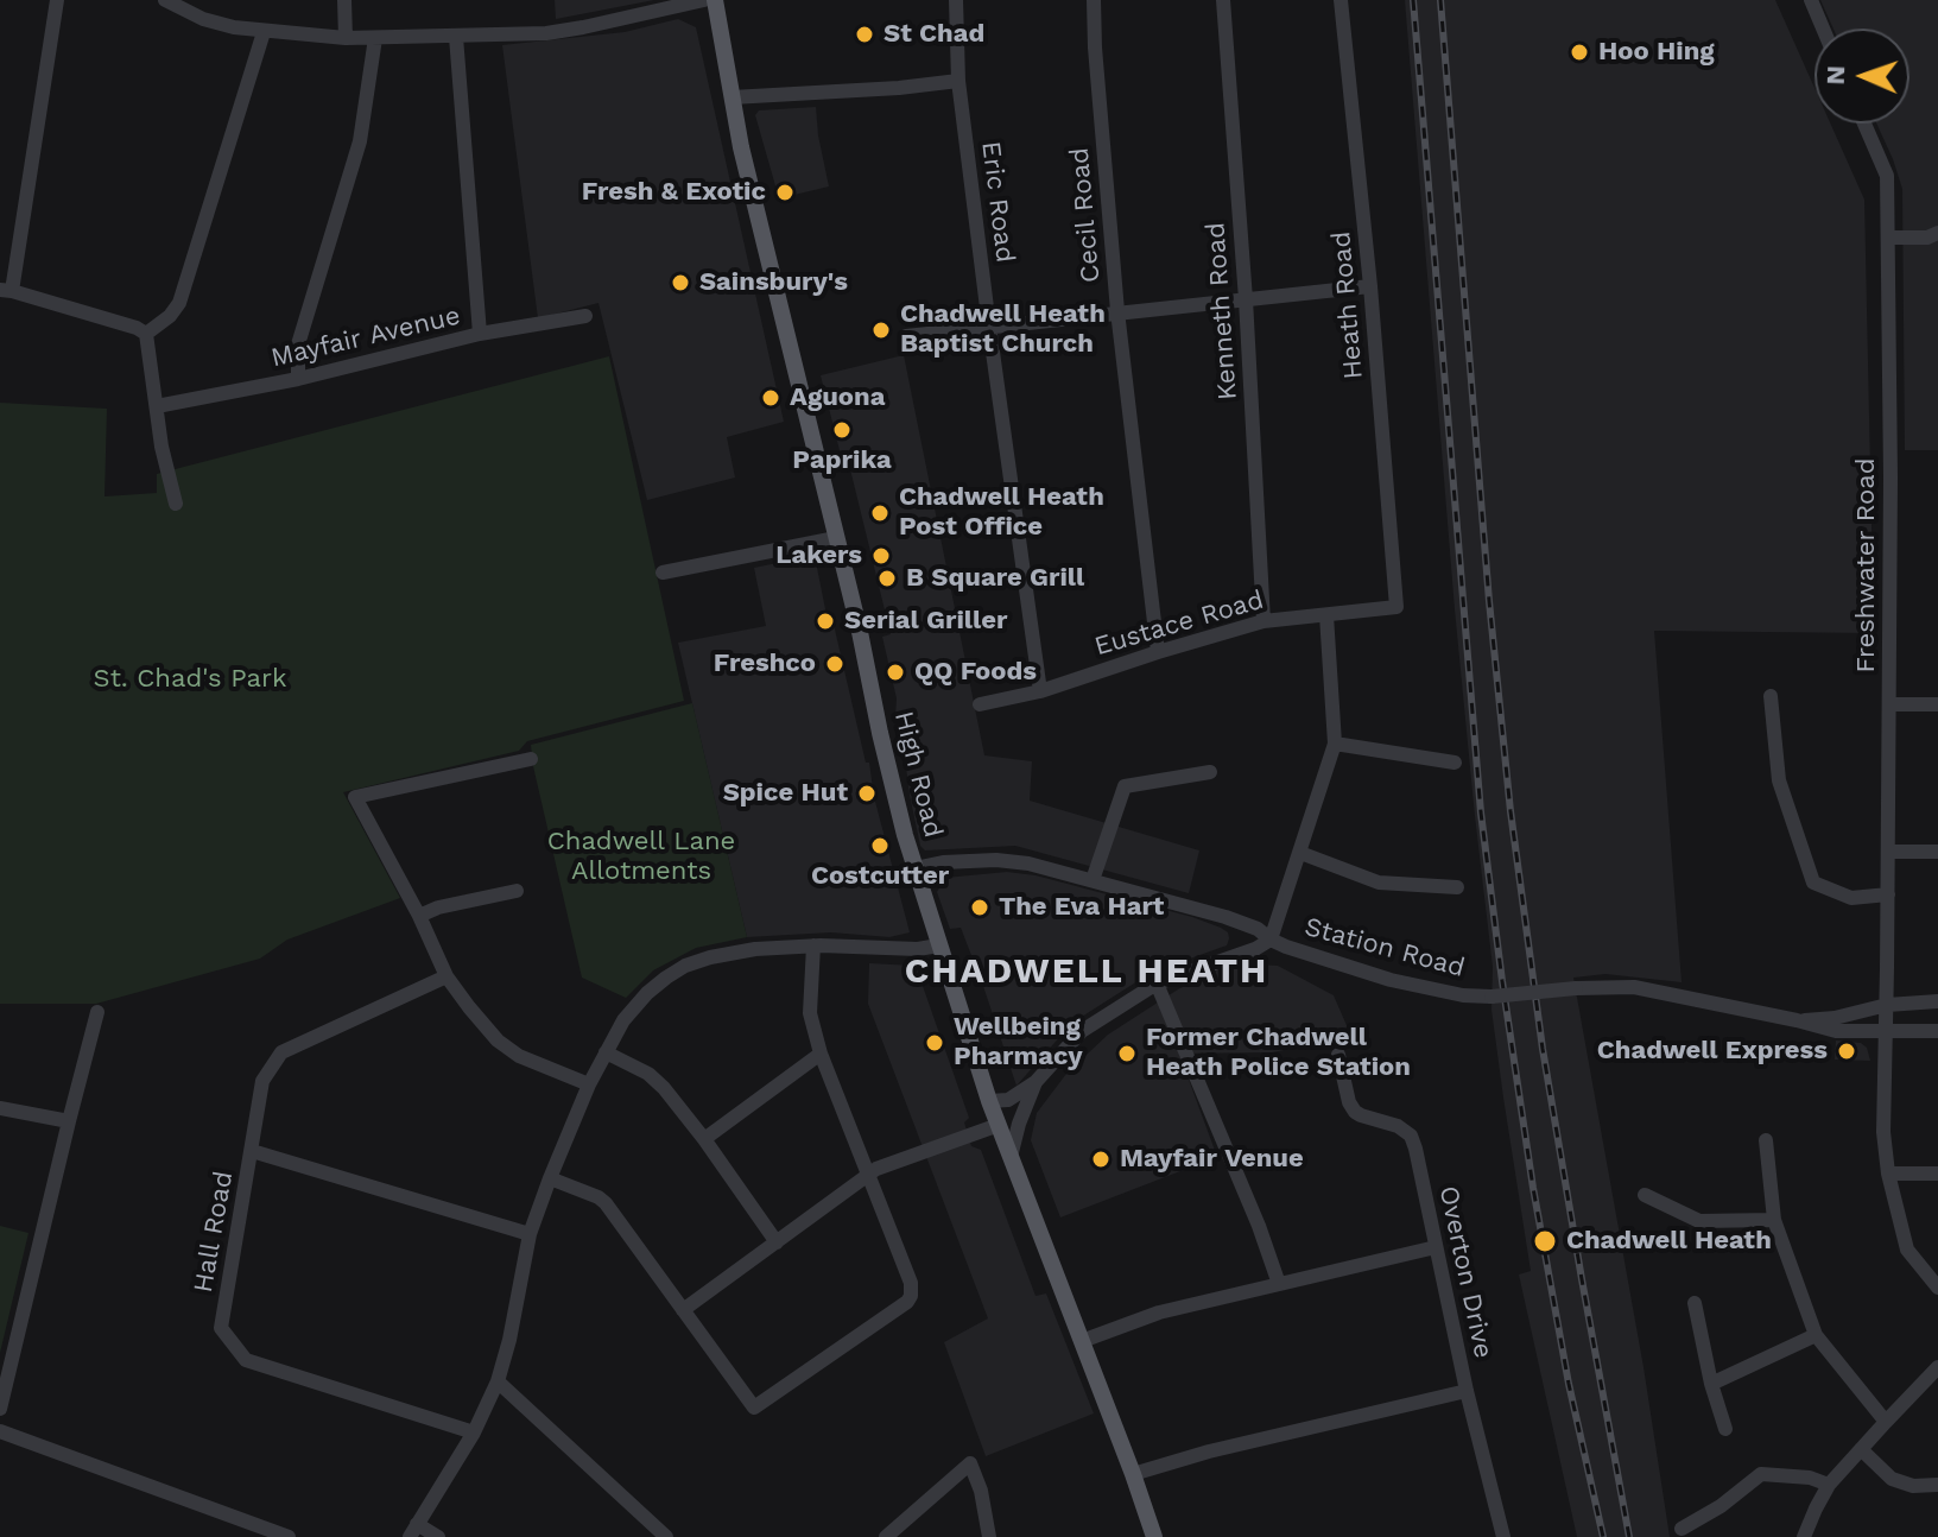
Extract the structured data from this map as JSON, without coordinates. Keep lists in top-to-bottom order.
{
  "streets": {
    "main road": ["High Road"],
    "street": [
      "Eric Road",
      "Cecil Road",
      "Heath Road",
      "Kenneth Road",
      "Mayfair Avenue",
      "Freshwater Road",
      "Eustace Road",
      "Station Road",
      "Hall Road",
      "Overton Drive"
    ]
  },
  "crossings": [
    ["Eric Road", "Eustace Road"],
    ["Cecil Road", "Eustace Road"],
    ["Heath Road", "Eustace Road"],
    ["Kenneth Road", "Eustace Road"],
    ["Freshwater Road", "Station Road"],
    ["High Road", "Station Road"]
  ],
  "districts": ["CHADWELL HEATH"],
  "parks": ["St. Chad's Park", "Chadwell Lane Allotments"],
  "places": [
    "St Chad",
    "Hoo Hing",
    "Fresh & Exotic",
    "Sainsbury's",
    "Chadwell Heath Baptist Church",
    "Aguona",
    "Paprika",
    "Chadwell Heath Post Office",
    "Lakers",
    "B Square Grill",
    "Serial Griller",
    "Freshco",
    "QQ Foods",
    "Spice Hut",
    "Costcutter",
    "The Eva Hart",
    "Wellbeing Pharmacy",
    "Chadwell Express",
    "Former Chadwell Heath Police Station",
    "Mayfair Venue",
    "Chadwell Heath"
  ],
  "north": "left"
}
